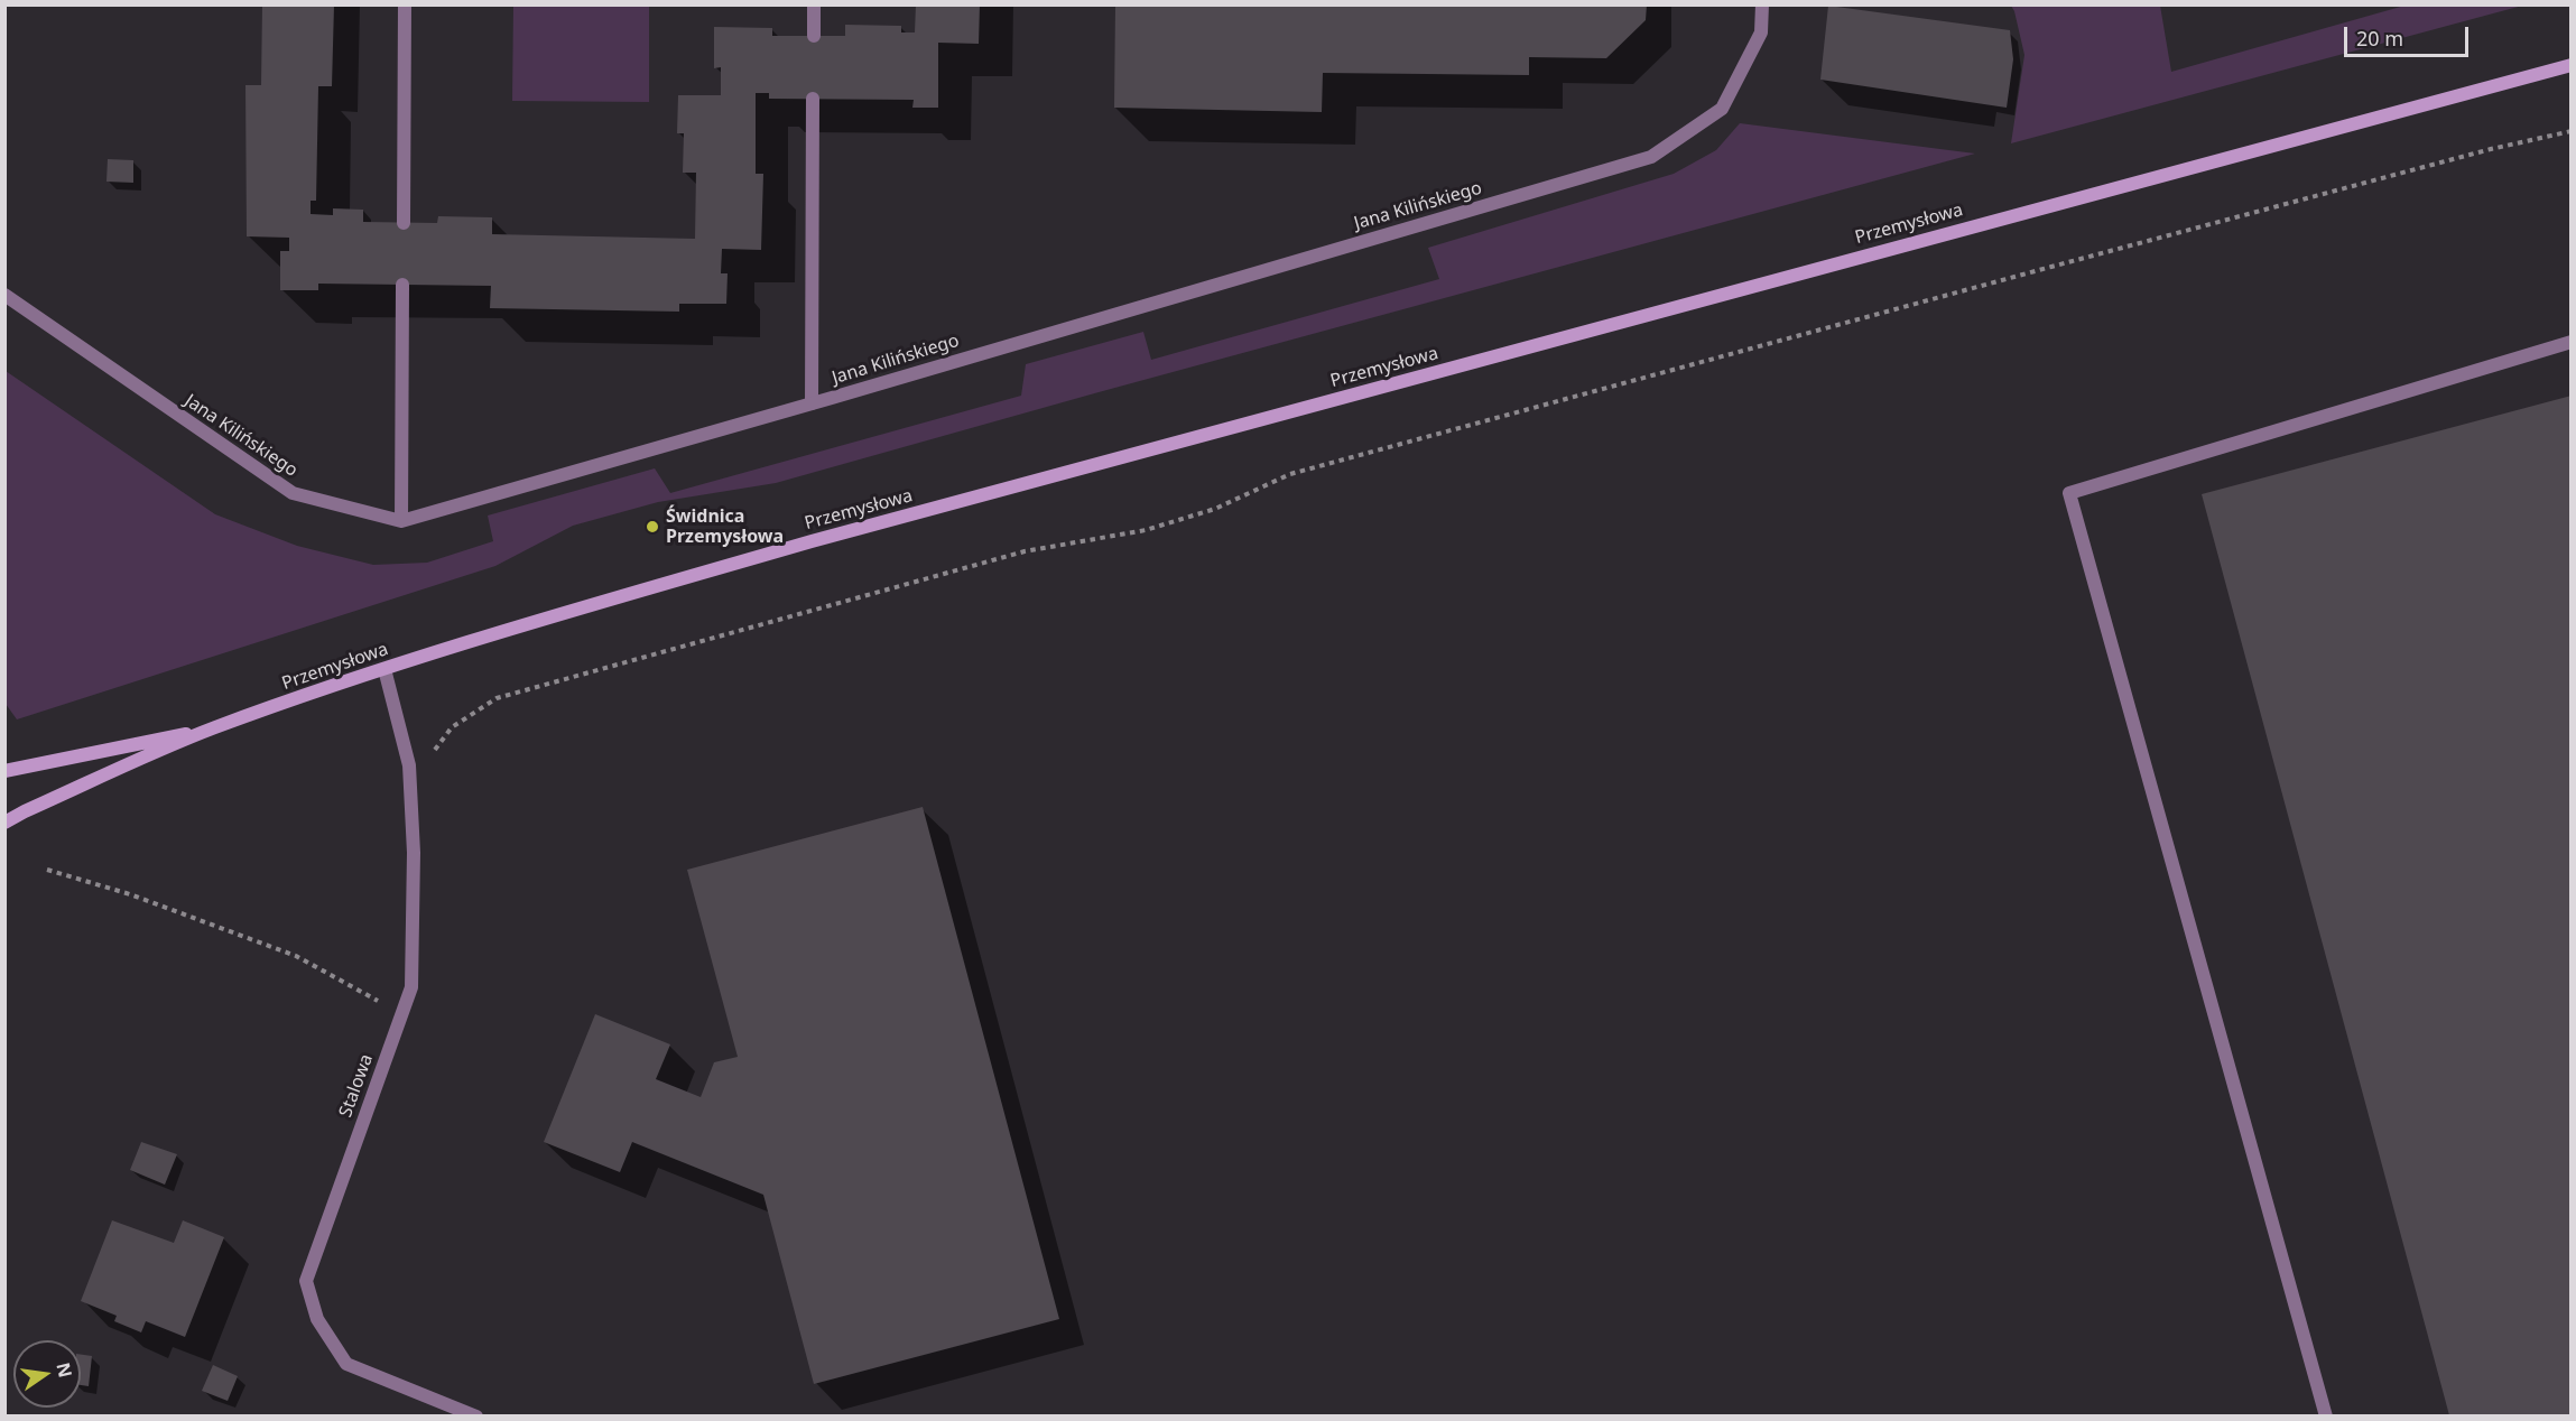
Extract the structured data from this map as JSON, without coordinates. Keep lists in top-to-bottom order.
{
  "streets": {
    "main road": ["Przemysłowa"],
    "street": ["Jana Kilińskiego", "Stalowa"]
  },
  "crossings": [
    ["Przemysłowa", "Stalowa"]
  ],
  "places": ["Świdnica Przemysłowa"],
  "scale_bar": "20 m",
  "north": "right"
}
